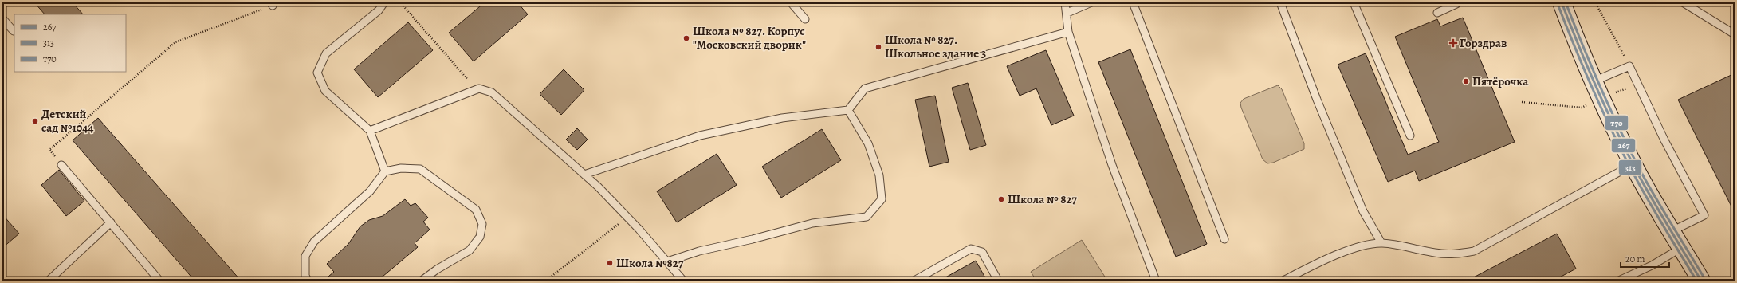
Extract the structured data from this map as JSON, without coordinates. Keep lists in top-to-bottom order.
{
  "places": {
    "other": [
      "Школа № 827. Корпус \"Московский дворик\"",
      "Школа № 827. Школьное здание 3",
      "Пятёрочка",
      "Детский сад №1044",
      "Школа № 827",
      "Школа №827"
    ],
    "health": ["Горздрав"]
  },
  "lines": ["transit line 267", "transit line т70", "transit line 313"],
  "legend": ["267", "313", "т70"],
  "scale_bar": "20 m"
}
